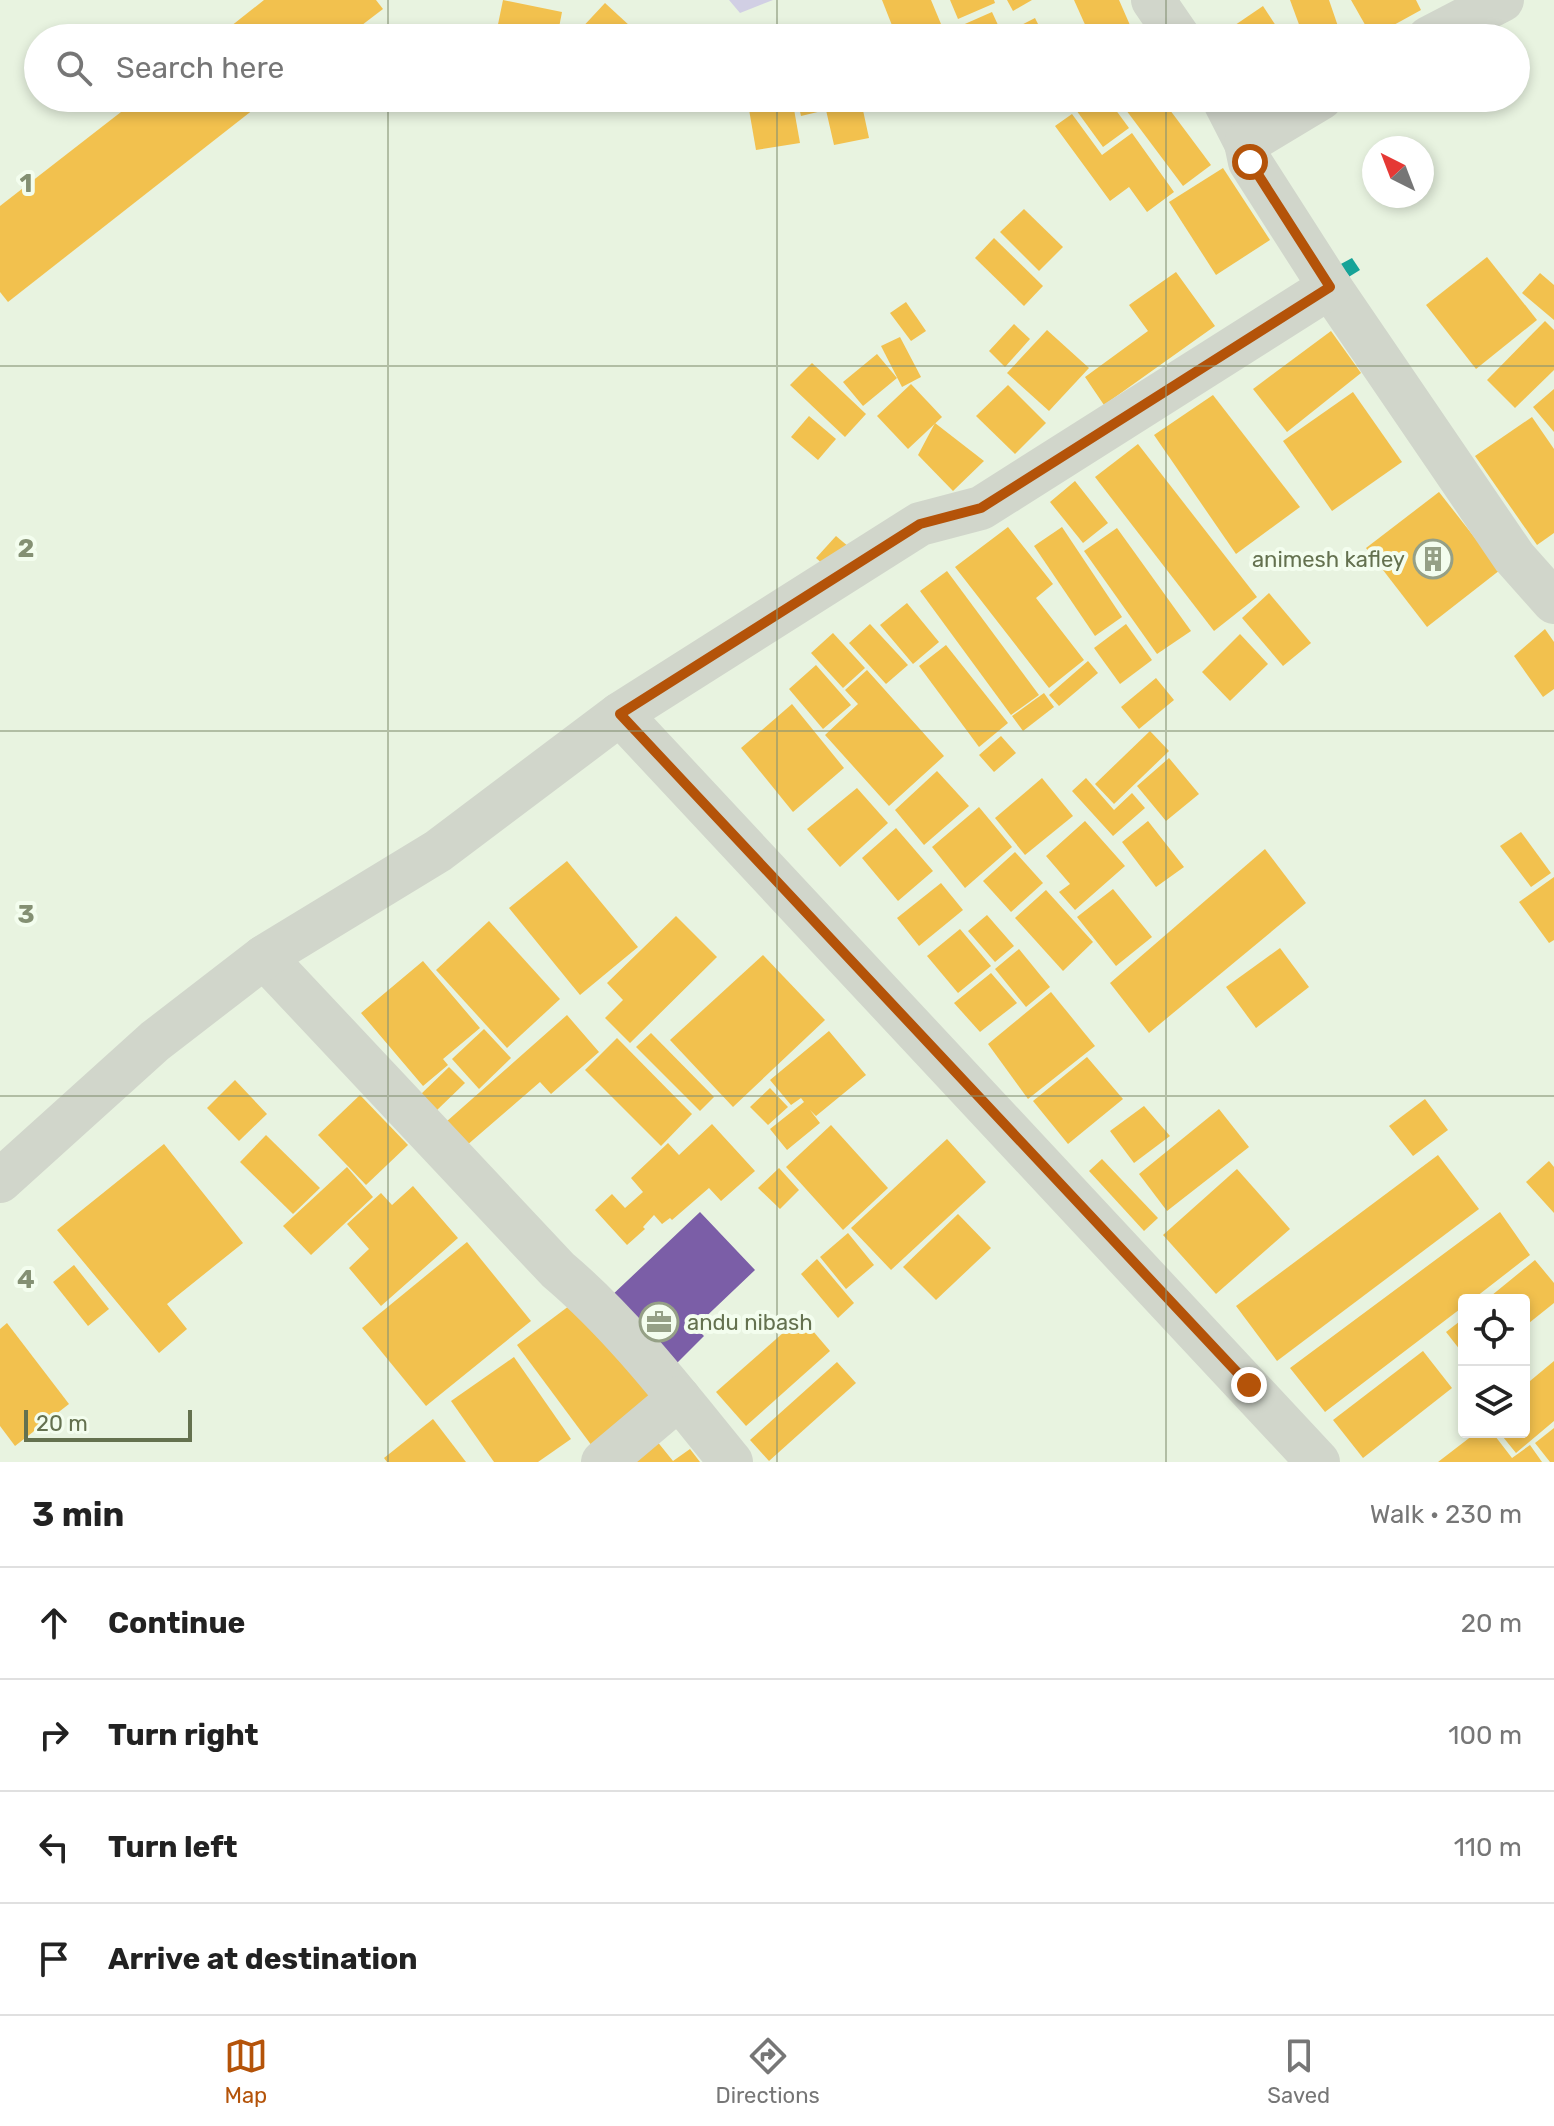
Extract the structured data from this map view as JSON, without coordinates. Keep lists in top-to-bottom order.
{
  "places": {
    "building": ["animesh kafley"],
    "office": ["andu nibash"]
  },
  "scale_bar": "20 m",
  "north": "top left",
  "page": {
    "search": "Search here",
    "scale": "20 m",
    "heading": ["3 min", "Walk · 230 m"],
    "list": [
      ["Continue", "20 m"],
      ["Turn right", "100 m"],
      ["Turn left", "110 m"],
      "Arrive at destination"
    ],
    "nav": ["Map", "Directions", "Saved"]
  },
  "grid": {
    "rows": [
      "1",
      "2",
      "3",
      "4"
    ]
  }
}
